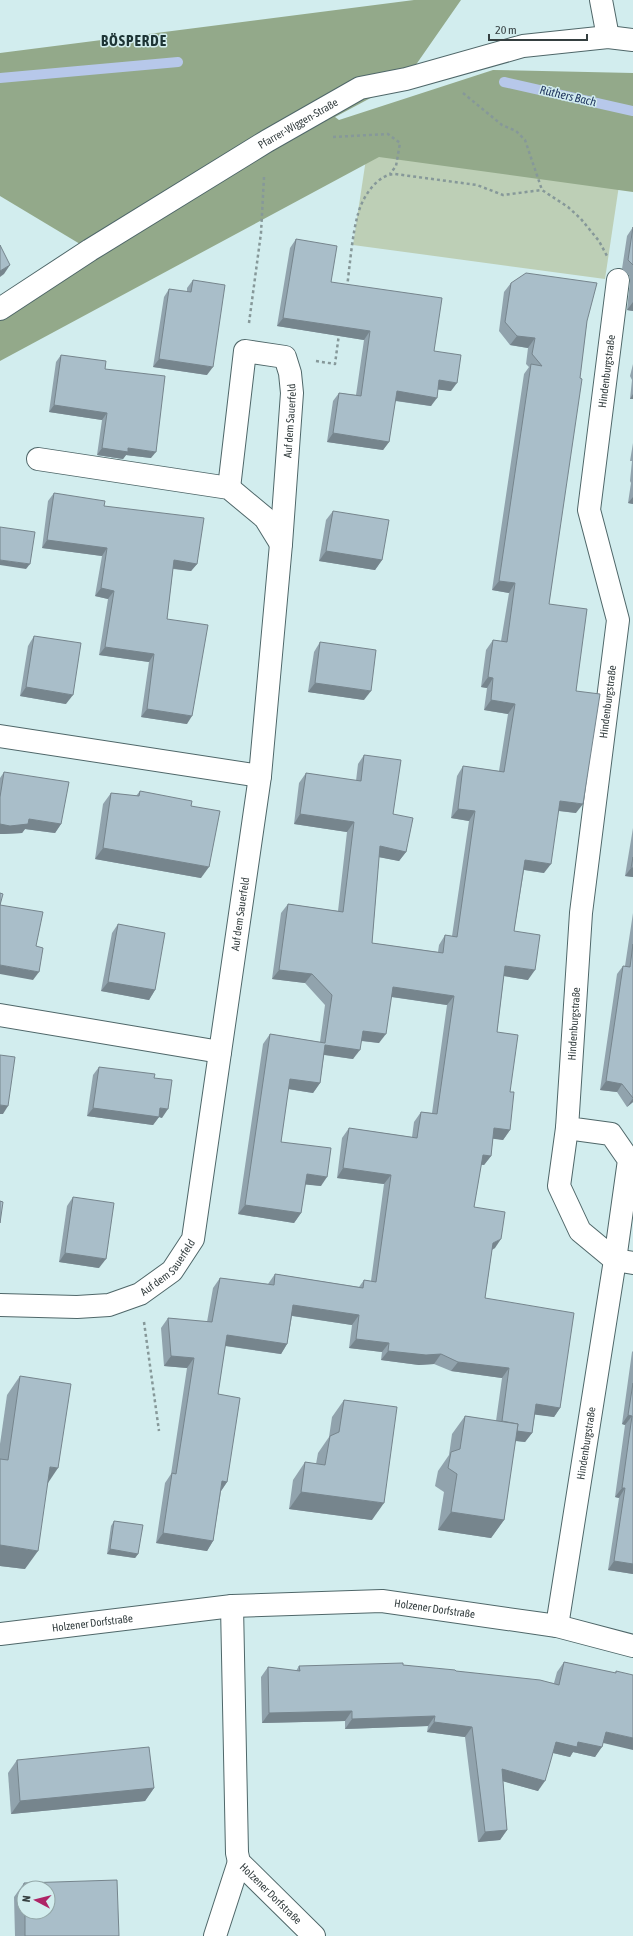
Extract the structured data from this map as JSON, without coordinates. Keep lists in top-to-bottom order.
{
  "streets": {
    "street": [
      "Pfarrer-Wiggen-Straße",
      "Hindenburgstraße",
      "Auf dem Sauerfeld",
      "Holzener Dorfstraße"
    ]
  },
  "crossings": [
    ["Hindenburgstraße", "Holzener Dorfstraße"]
  ],
  "districts": ["BÖSPERDE"],
  "water": ["Rüthers Bach"],
  "scale_bar": "20 m",
  "north": "left"
}
